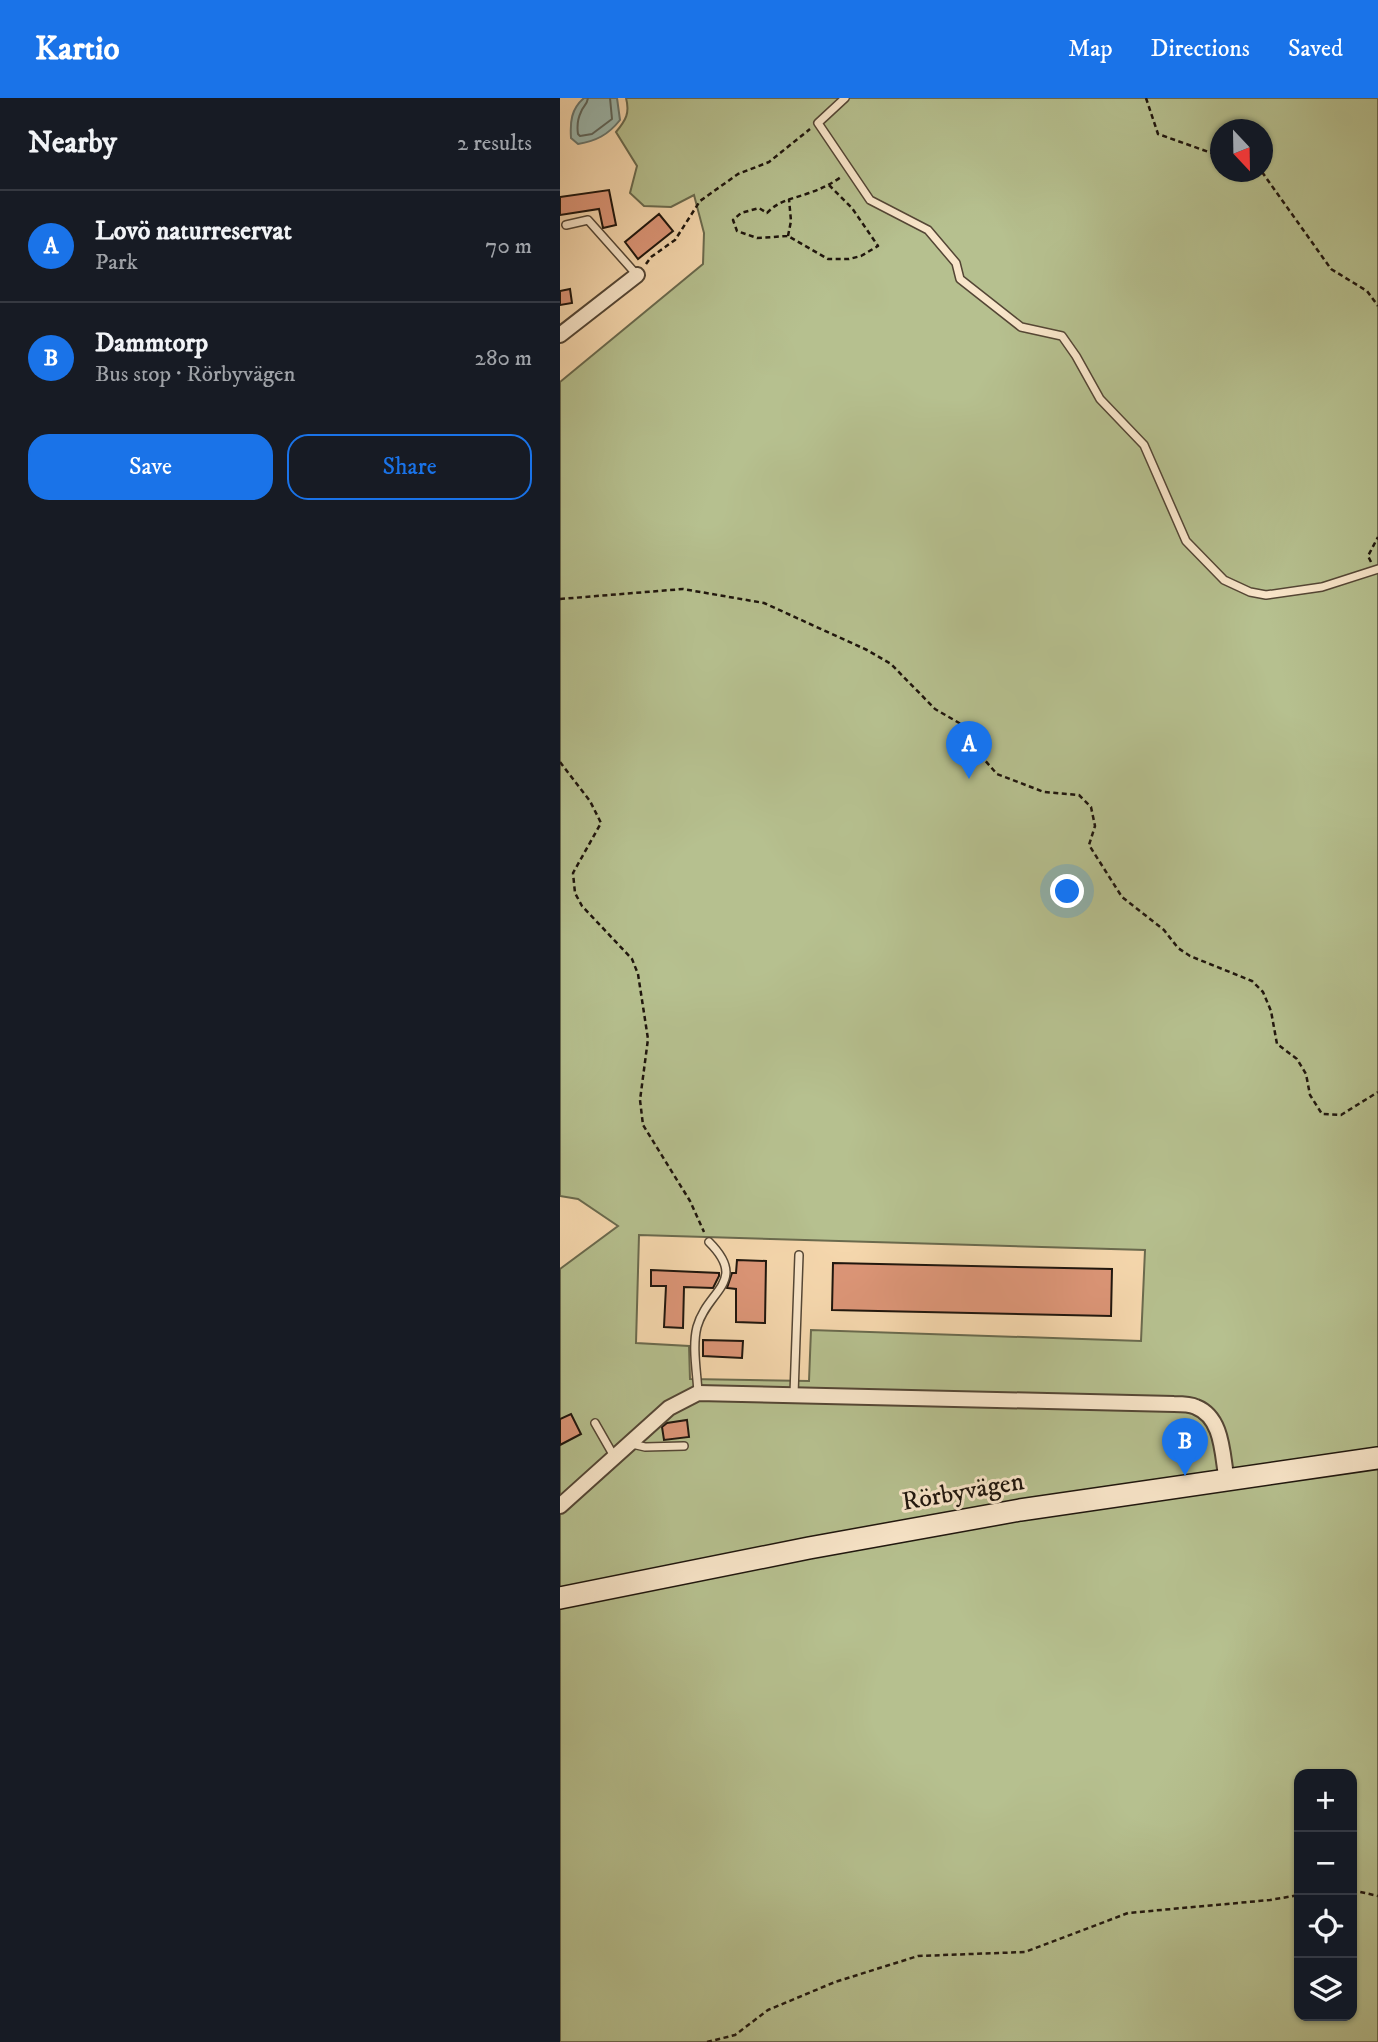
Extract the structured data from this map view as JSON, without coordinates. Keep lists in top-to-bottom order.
{
  "streets": {
    "street": ["Rörbyvägen"]
  },
  "north": "bottom",
  "page": {
    "header": "Kartio",
    "nav": ["Map", "Directions", "Saved"],
    "heading": ["Nearby", "2 results"],
    "list": [
      {
        "mark": "A",
        "name": "Lovö naturreservat",
        "note": "Park",
        "value": "70 m"
      },
      {
        "mark": "B",
        "name": "Dammtorp",
        "note": "Bus stop · Rörbyvägen",
        "value": "280 m"
      }
    ],
    "buttons": ["Save", "Share"],
    "pins": ["A", "B"],
    "map_buttons": ["+", "−"]
  }
}
